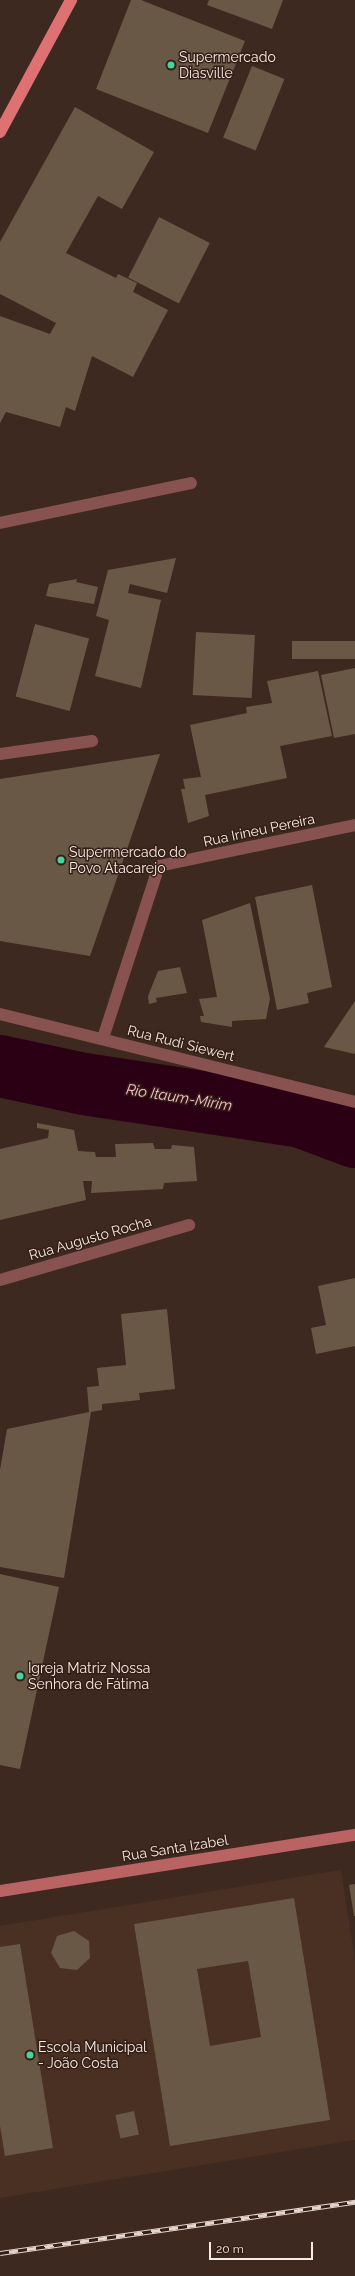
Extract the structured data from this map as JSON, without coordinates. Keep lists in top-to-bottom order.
{
  "streets": {
    "street": [
      "Rua Irineu Pereira",
      "Rua Rudi Siewert",
      "Rua Augusto Rocha",
      "Rua Santa Izabel"
    ]
  },
  "crossings": [
    ["Rua Irineu Pereira", "Rua Rudi Siewert"]
  ],
  "water": ["Rio Itaum-Mirim"],
  "places": [
    "Supermercado Diasville",
    "Supermercado do Povo Atacarejo",
    "Igreja Matriz Nossa Senhora de Fátima",
    "Escola Municipal - João Costa"
  ],
  "scale_bar": "20 m"
}
